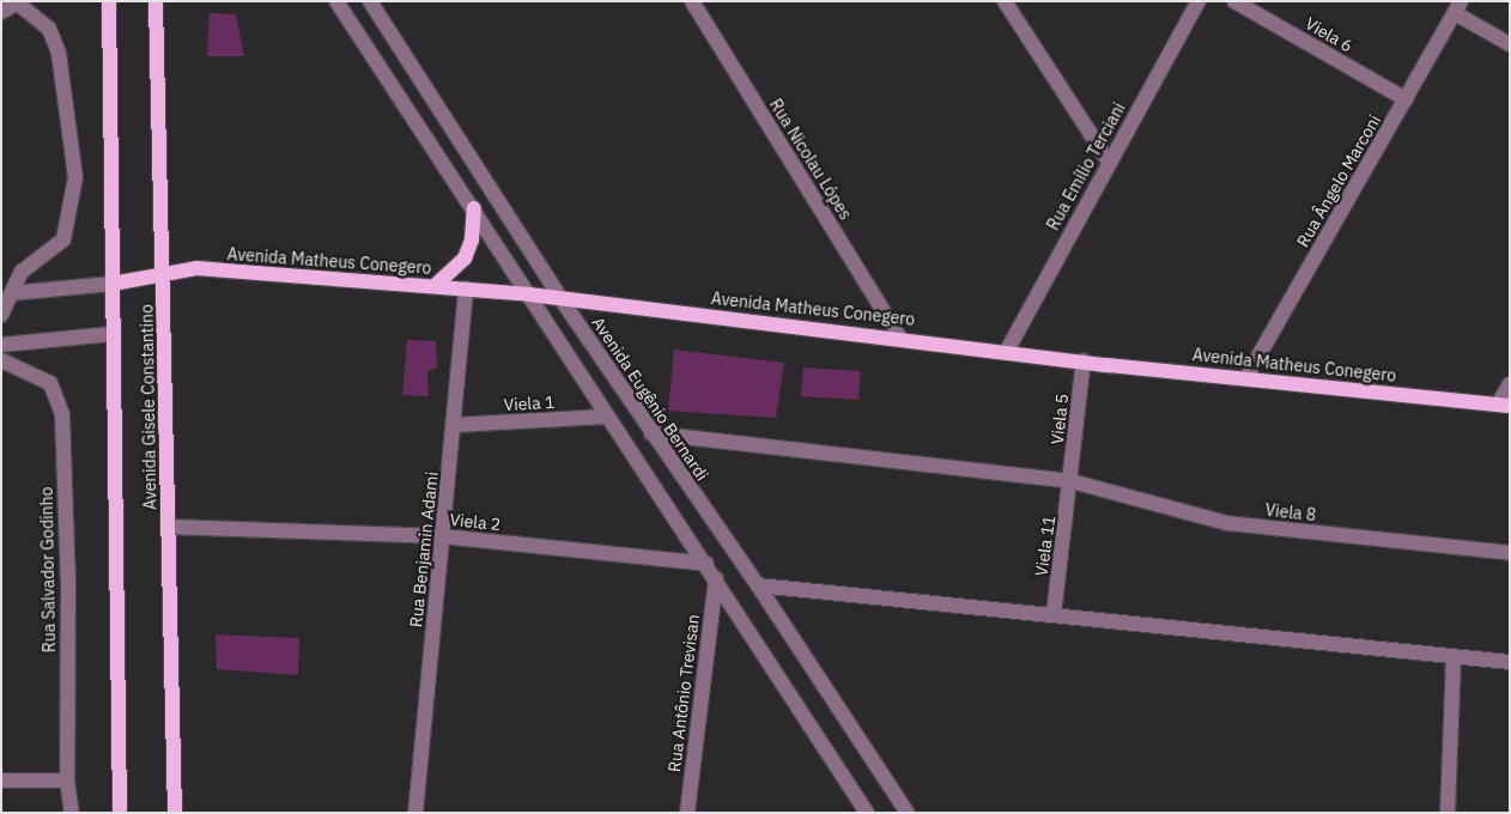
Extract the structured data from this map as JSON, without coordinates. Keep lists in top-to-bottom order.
{
  "streets": {
    "main road": ["Avenida Matheus Conegero", "Avenida Gisele Constantino"],
    "street": [
      "Viela 6",
      "Rua Nicolau Lópes",
      "Rua Emílio Terciani",
      "Rua Ângelo Marconi",
      "Avenida Eugênio Bernardi",
      "Viela 1",
      "Viela 5",
      "Viela 8",
      "Viela 2",
      "Viela 11",
      "Rua Benjamin Adami",
      "Rua Salvador Godinho",
      "Rua Antônio Trevisan"
    ]
  },
  "crossings": [
    ["Viela 6", "Rua Ângelo Marconi"],
    ["Rua Nicolau Lópes", "Avenida Matheus Conegero"],
    ["Rua Emílio Terciani", "Avenida Matheus Conegero"],
    ["Rua Ângelo Marconi", "Avenida Matheus Conegero"],
    ["Avenida Matheus Conegero", "Avenida Eugênio Bernardi"],
    ["Avenida Matheus Conegero", "Avenida Gisele Constantino"],
    ["Avenida Matheus Conegero", "Viela 5"],
    ["Avenida Matheus Conegero", "Rua Benjamin Adami"],
    ["Avenida Eugênio Bernardi", "Viela 8"],
    ["Viela 1", "Rua Benjamin Adami"],
    ["Avenida Gisele Constantino", "Viela 2"],
    ["Viela 5", "Viela 8"],
    ["Viela 5", "Viela 11"],
    ["Viela 8", "Viela 11"],
    ["Viela 2", "Rua Benjamin Adami"]
  ]
}
